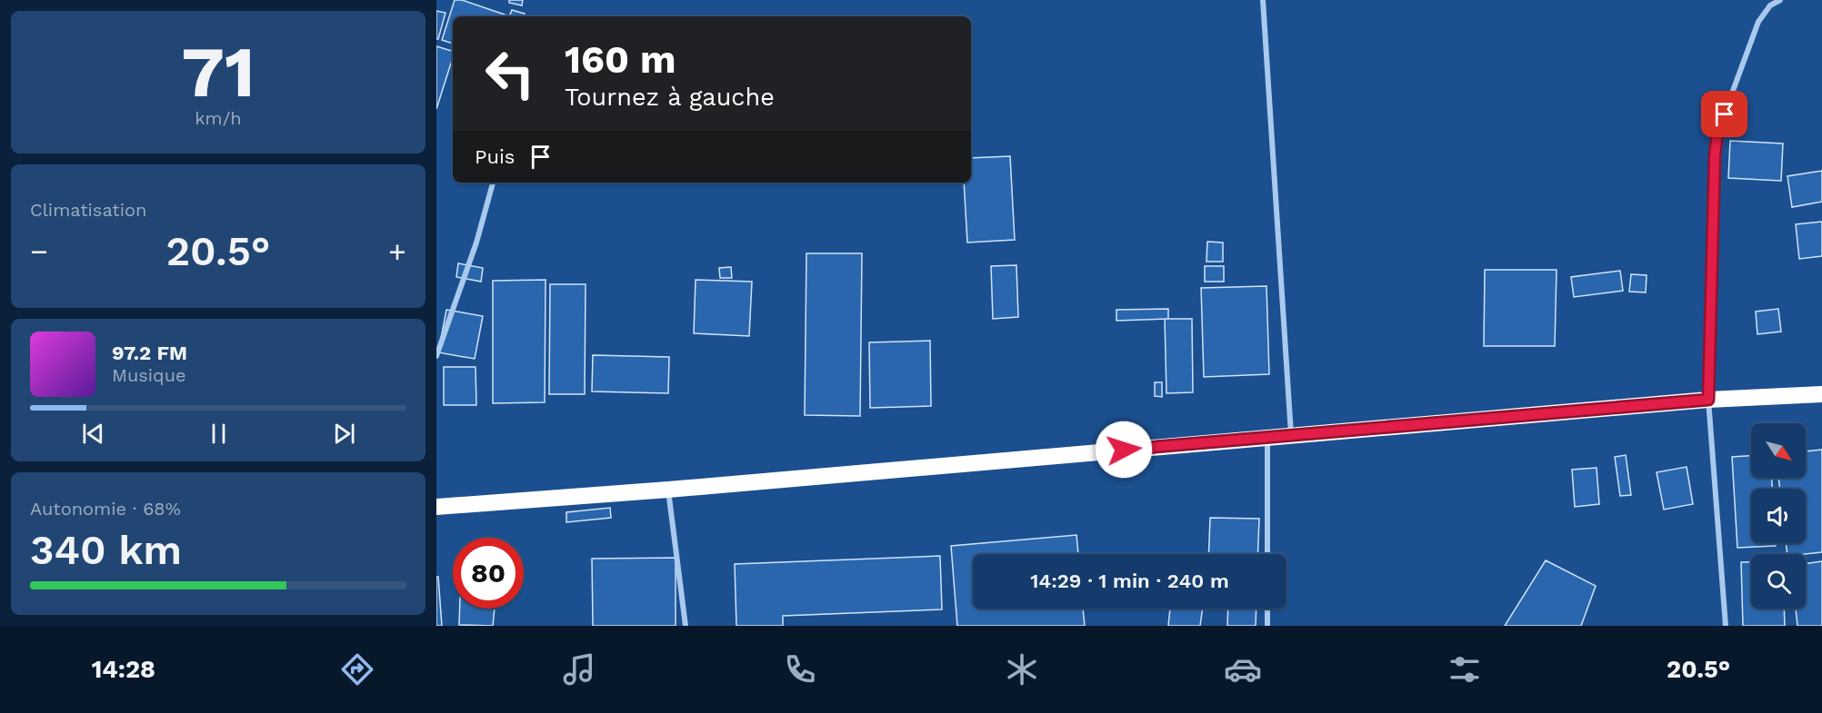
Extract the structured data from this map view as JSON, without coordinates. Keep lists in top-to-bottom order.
{
  "north": "bottom right",
  "page": {
    "tile": [
      ["71", "km/h"],
      "Climatisation",
      ["Autonomie · 68%", "340 km"]
    ],
    "turn": ["160 m", "Tournez à gauche"],
    "then": "Puis",
    "heat": ["−", "20.5°", "+"],
    "song": ["97.2 FM", "Musique"],
    "limit": "80",
    "trip": "14:29 · 1 min · 240 m",
    "tabs": ["14:28", "20.5°"]
  }
}
